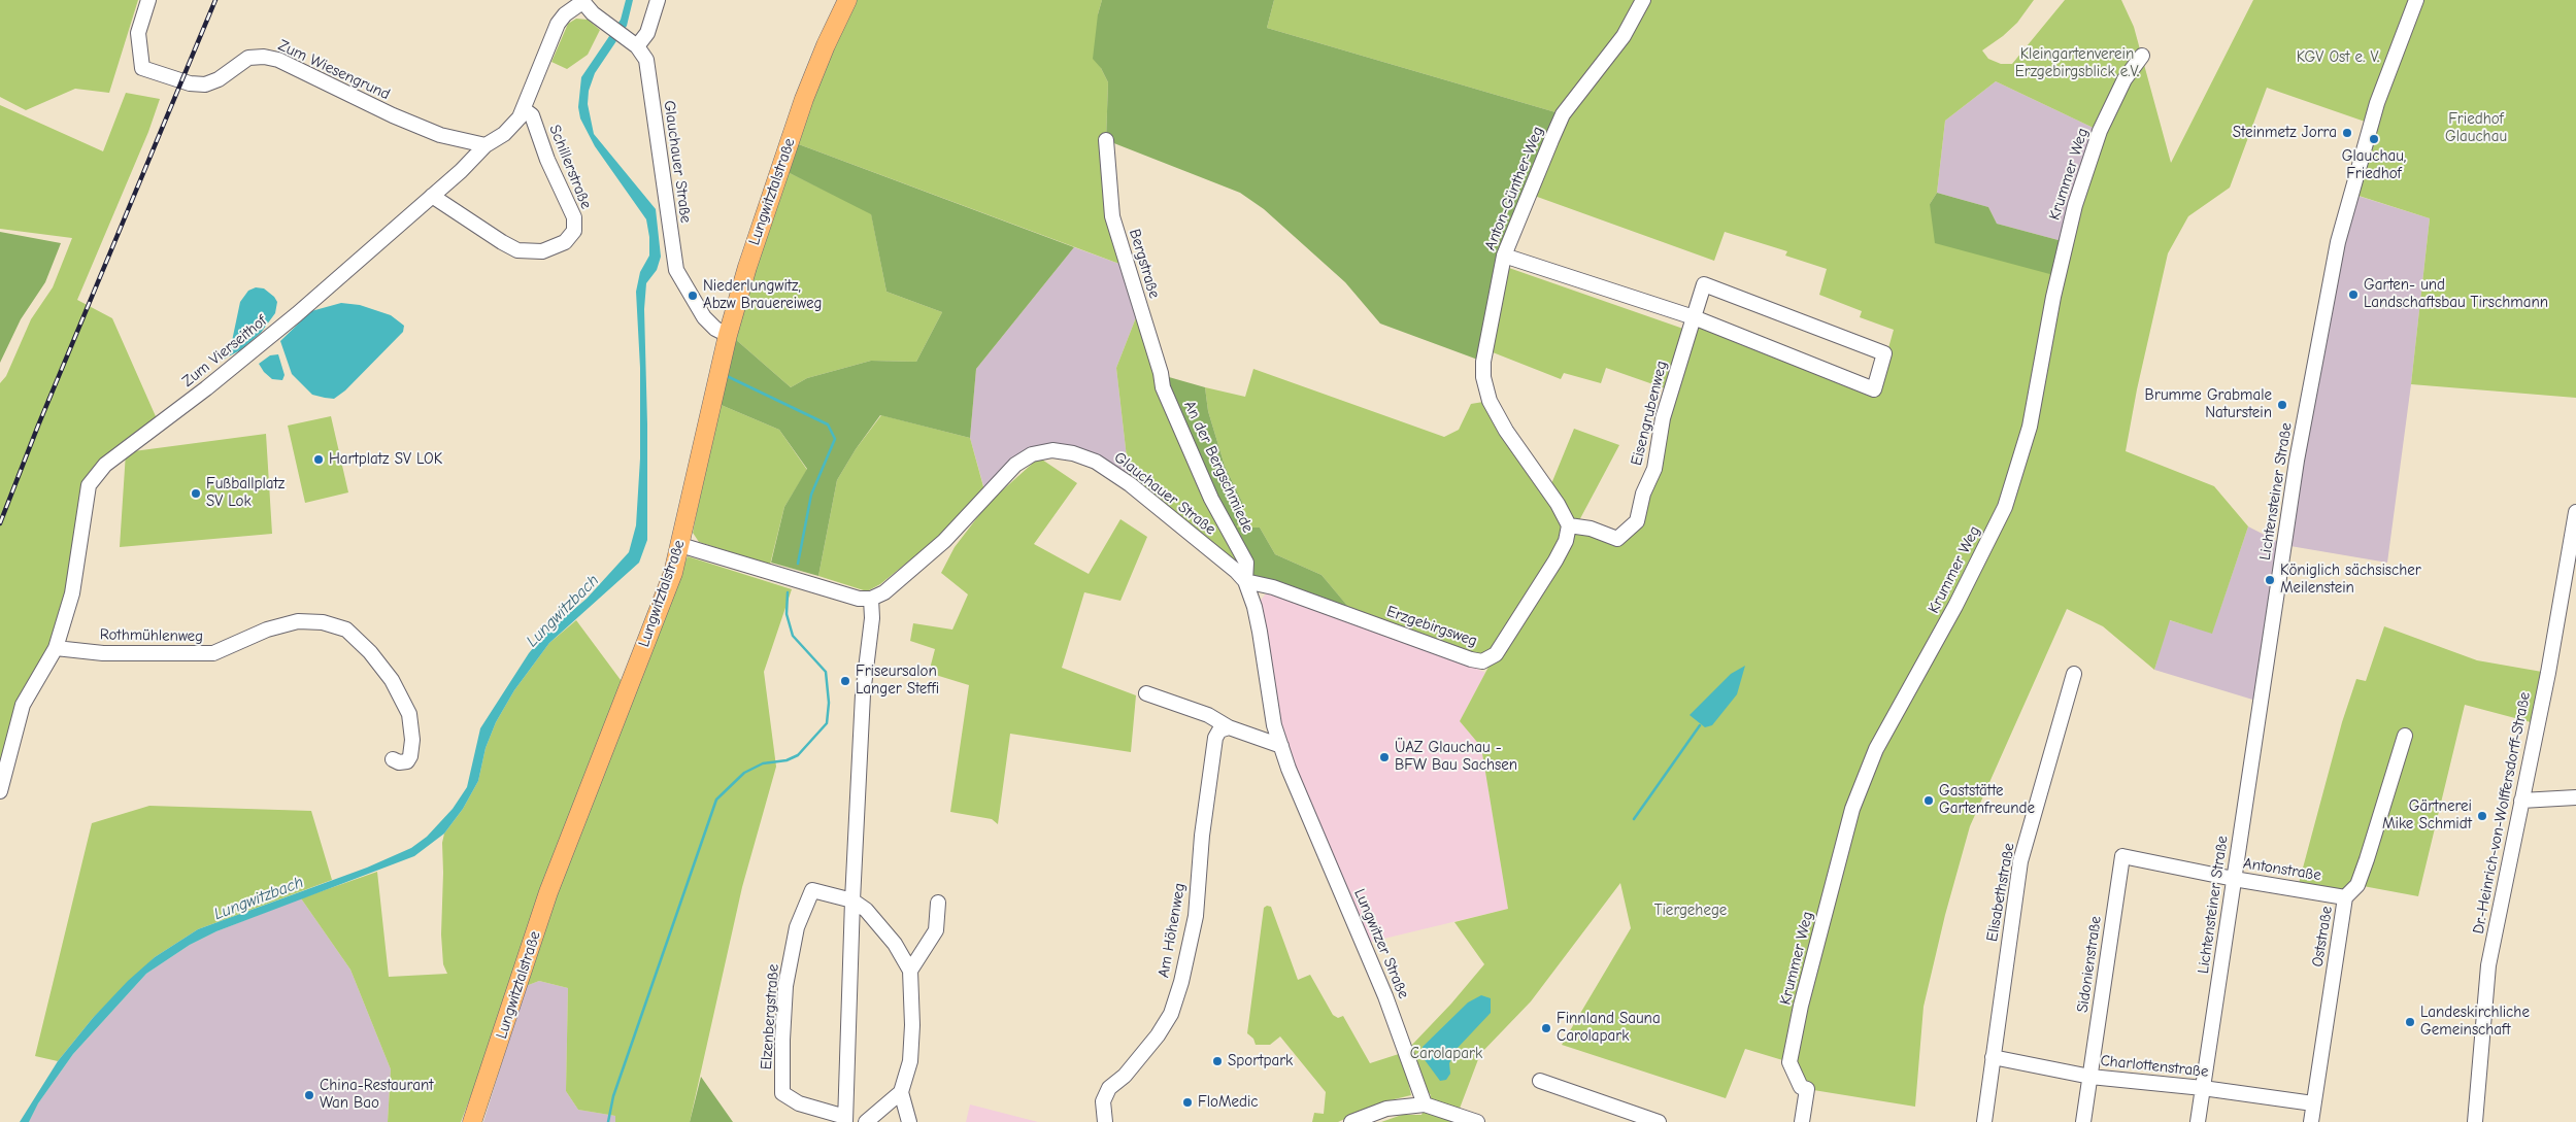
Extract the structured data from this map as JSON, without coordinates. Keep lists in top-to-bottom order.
{
  "streets": {
    "main road": ["Lungwitztalstraße"],
    "street": [
      "Zum Wiesengrund",
      "Glauchauer Straße",
      "Schillerstraße",
      "Krummer Weg",
      "Anton-Günther-Weg",
      "Bergstraße",
      "Zum Vierseithof",
      "Eisengrubenweg",
      "An der Bergschmiede",
      "Lichtensteiner Straße",
      "Erzgebirgsweg",
      "Rothmühlenweg",
      "Dr.-Heinrich-von-Wolffersdorff-Straße",
      "Antonstraße",
      "Elisabethstraße",
      "Am Höhenweg",
      "Oststraße",
      "Lungwitzer Straße",
      "Sidonienstraße",
      "Elzenbergstraße",
      "Charlottenstraße"
    ]
  },
  "crossings": [
    ["Zum Wiesengrund", "Zum Vierseithof"],
    ["Glauchauer Straße", "Lungwitztalstraße"],
    ["Glauchauer Straße", "Zum Vierseithof"],
    ["Glauchauer Straße", "An der Bergschmiede"],
    ["Glauchauer Straße", "Erzgebirgsweg"],
    ["Glauchauer Straße", "Lungwitzer Straße"],
    ["Glauchauer Straße", "Elzenbergstraße"],
    ["Schillerstraße", "Zum Vierseithof"],
    ["Anton-Günther-Weg", "Eisengrubenweg"],
    ["Anton-Günther-Weg", "Erzgebirgsweg"],
    ["Bergstraße", "An der Bergschmiede"],
    ["Zum Vierseithof", "Rothmühlenweg"],
    ["Eisengrubenweg", "Erzgebirgsweg"],
    ["An der Bergschmiede", "Erzgebirgsweg"],
    ["Lichtensteiner Straße", "Antonstraße"],
    ["Lichtensteiner Straße", "Charlottenstraße"],
    ["Antonstraße", "Oststraße"],
    ["Antonstraße", "Sidonienstraße"],
    ["Elisabethstraße", "Charlottenstraße"],
    ["Oststraße", "Charlottenstraße"],
    ["Sidonienstraße", "Charlottenstraße"]
  ],
  "water": ["Lungwitzbach"],
  "parks": [
    "Kleingartenverein Erzgebirgsblick e.V.",
    "KGV Ost e. V.",
    "Friedhof Glauchau",
    "Tiergehege",
    "Carolapark"
  ],
  "places": [
    "Steinmetz Jorra",
    "Glauchau, Friedhof",
    "Garten- und Landschaftsbau Tirschmann",
    "Niederlungwitz, Abzw Brauereiweg",
    "Brumme Grabmale Naturstein",
    "Hartplatz SV LOK",
    "Fußballplatz SV Lok",
    "Königlich sächsischer Meilenstein",
    "Friseursalon Langer Steffi",
    "ÜAZ Glauchau - BFW Bau Sachsen",
    "Gaststätte Gartenfreunde",
    "Gärtnerei Mike Schmidt",
    "Landeskirchliche Gemeinschaft",
    "Finnland Sauna Carolapark",
    "Sportpark",
    "China-Restaurant Wan Bao",
    "FloMedic"
  ]
}
